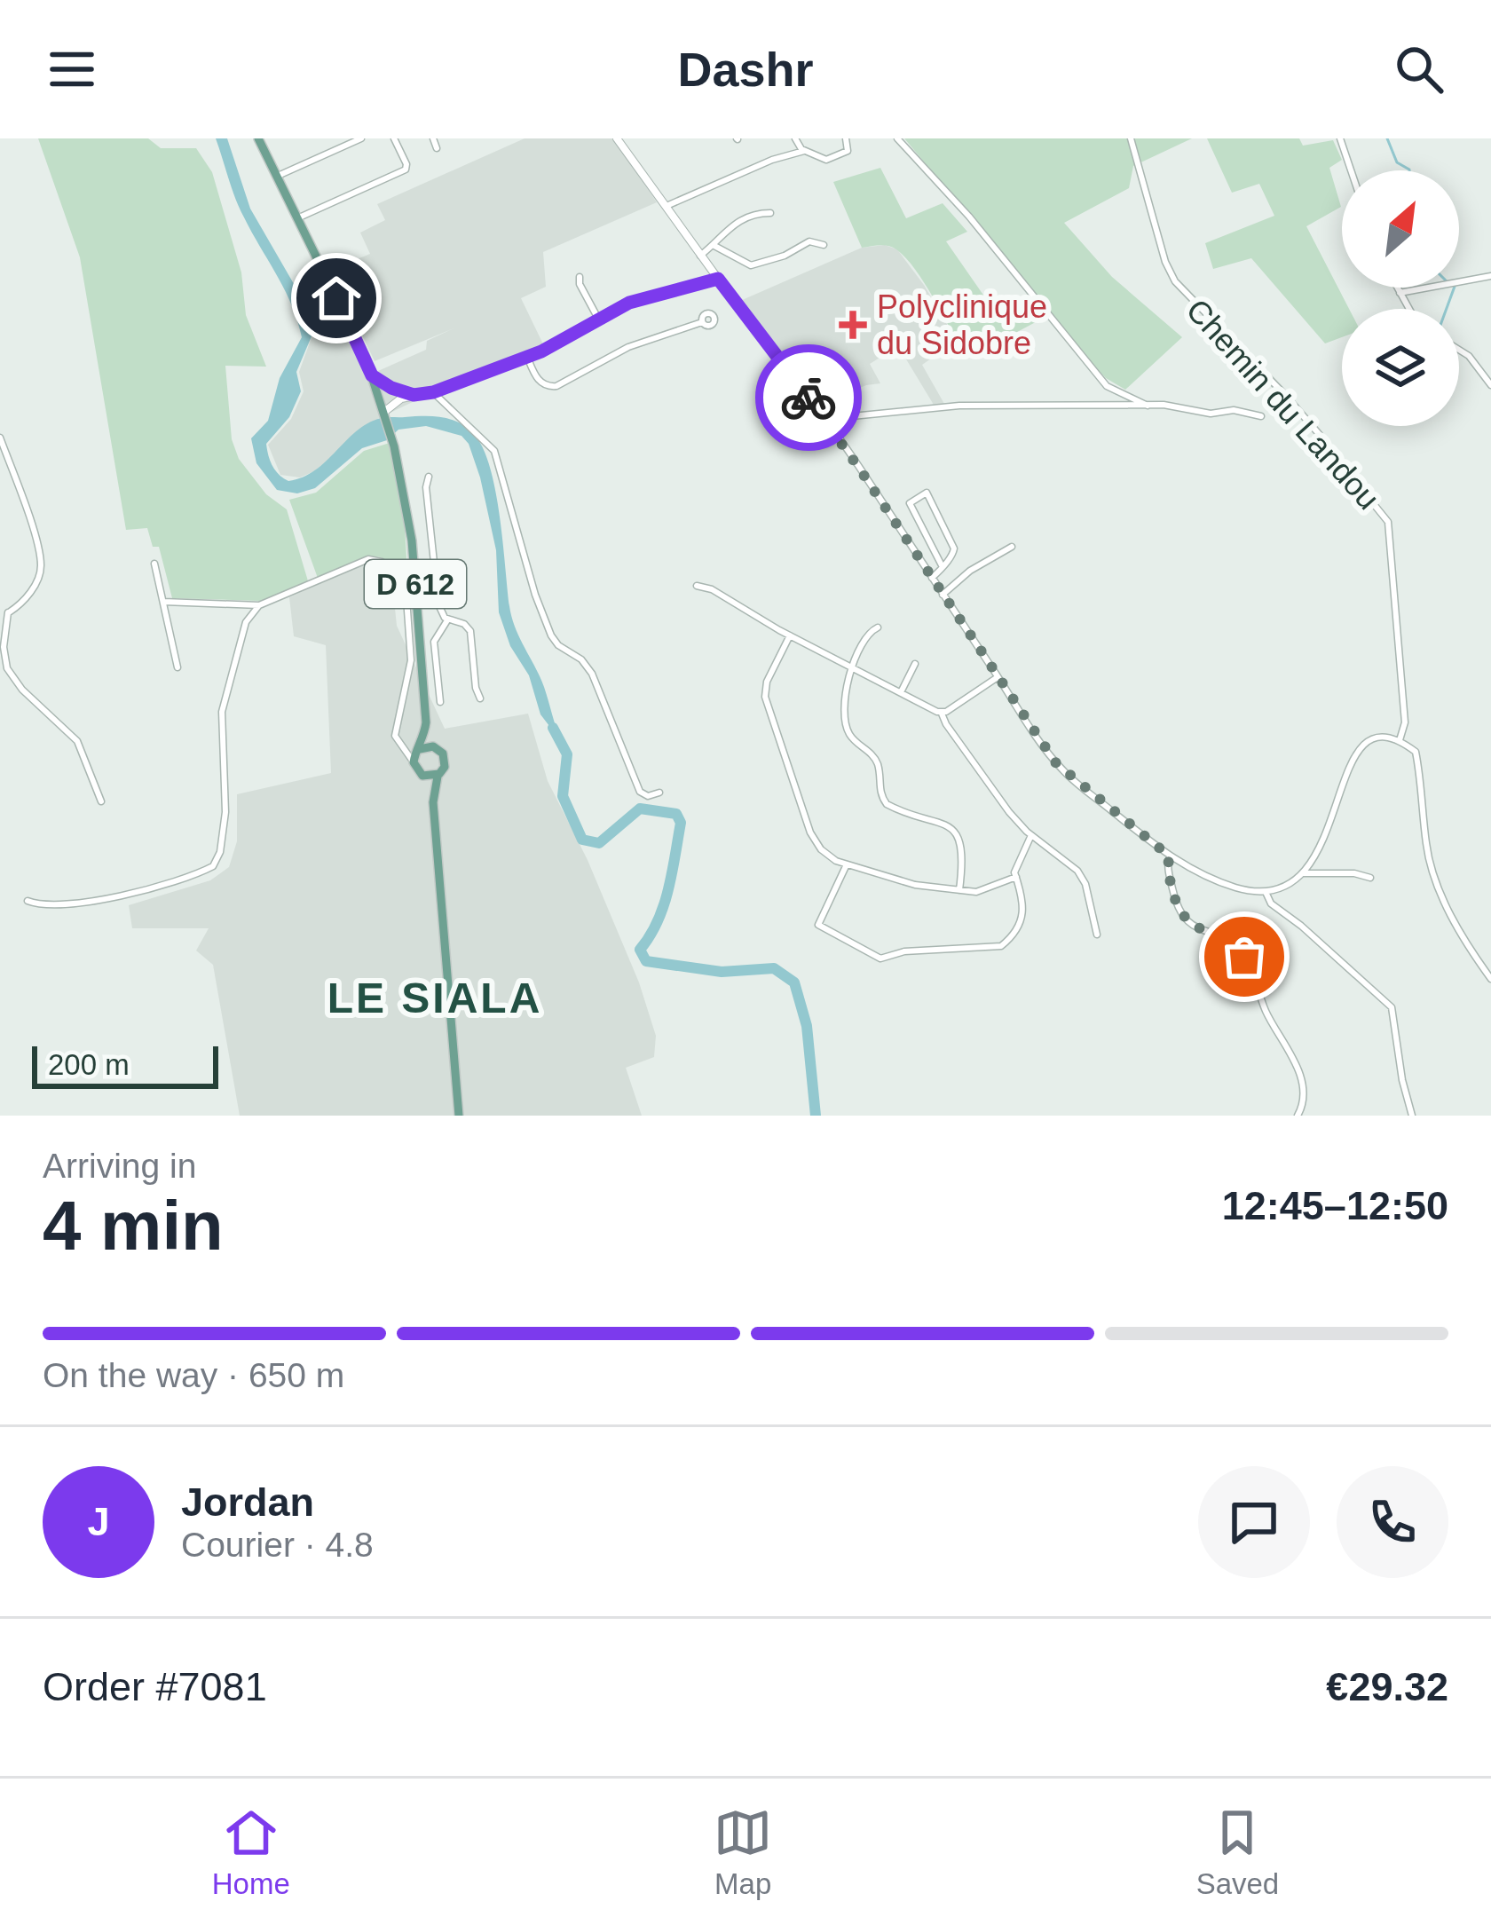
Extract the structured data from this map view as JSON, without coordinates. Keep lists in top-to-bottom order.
{
  "streets": {
    "main road": ["D 612"],
    "street": ["Chemin du Landou"]
  },
  "districts": ["LE SIALA"],
  "places": {
    "health": ["Polyclinique du Sidobre"]
  },
  "scale_bar": "200 m",
  "north": "top right",
  "page": {
    "header": "Dashr",
    "scale": "200 m",
    "heading": ["4 min", "Arriving in", "12:45–12:50"],
    "panel": [
      "Jordan",
      "Courier · 4.8",
      "Order #7081",
      "€29.32"
    ],
    "bar": "On the way · 650 m",
    "round": "J",
    "tabs": ["Home", "Map", "Saved"]
  }
}
